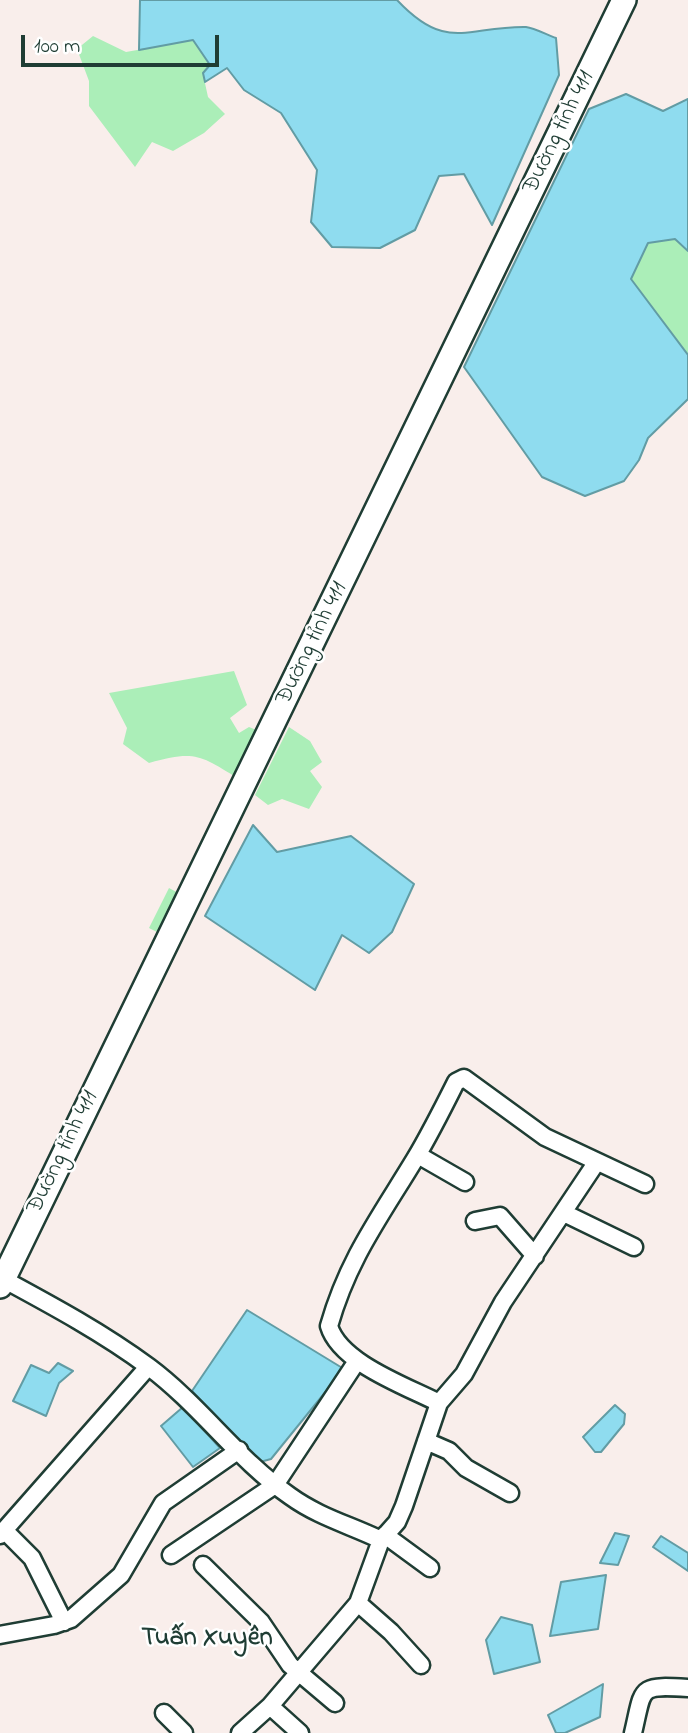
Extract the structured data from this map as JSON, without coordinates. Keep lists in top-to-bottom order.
{
  "streets": {
    "main road": ["Đường tỉnh 411"]
  },
  "districts": ["Tuấn Xuyên"],
  "scale_bar": "100 m"
}
